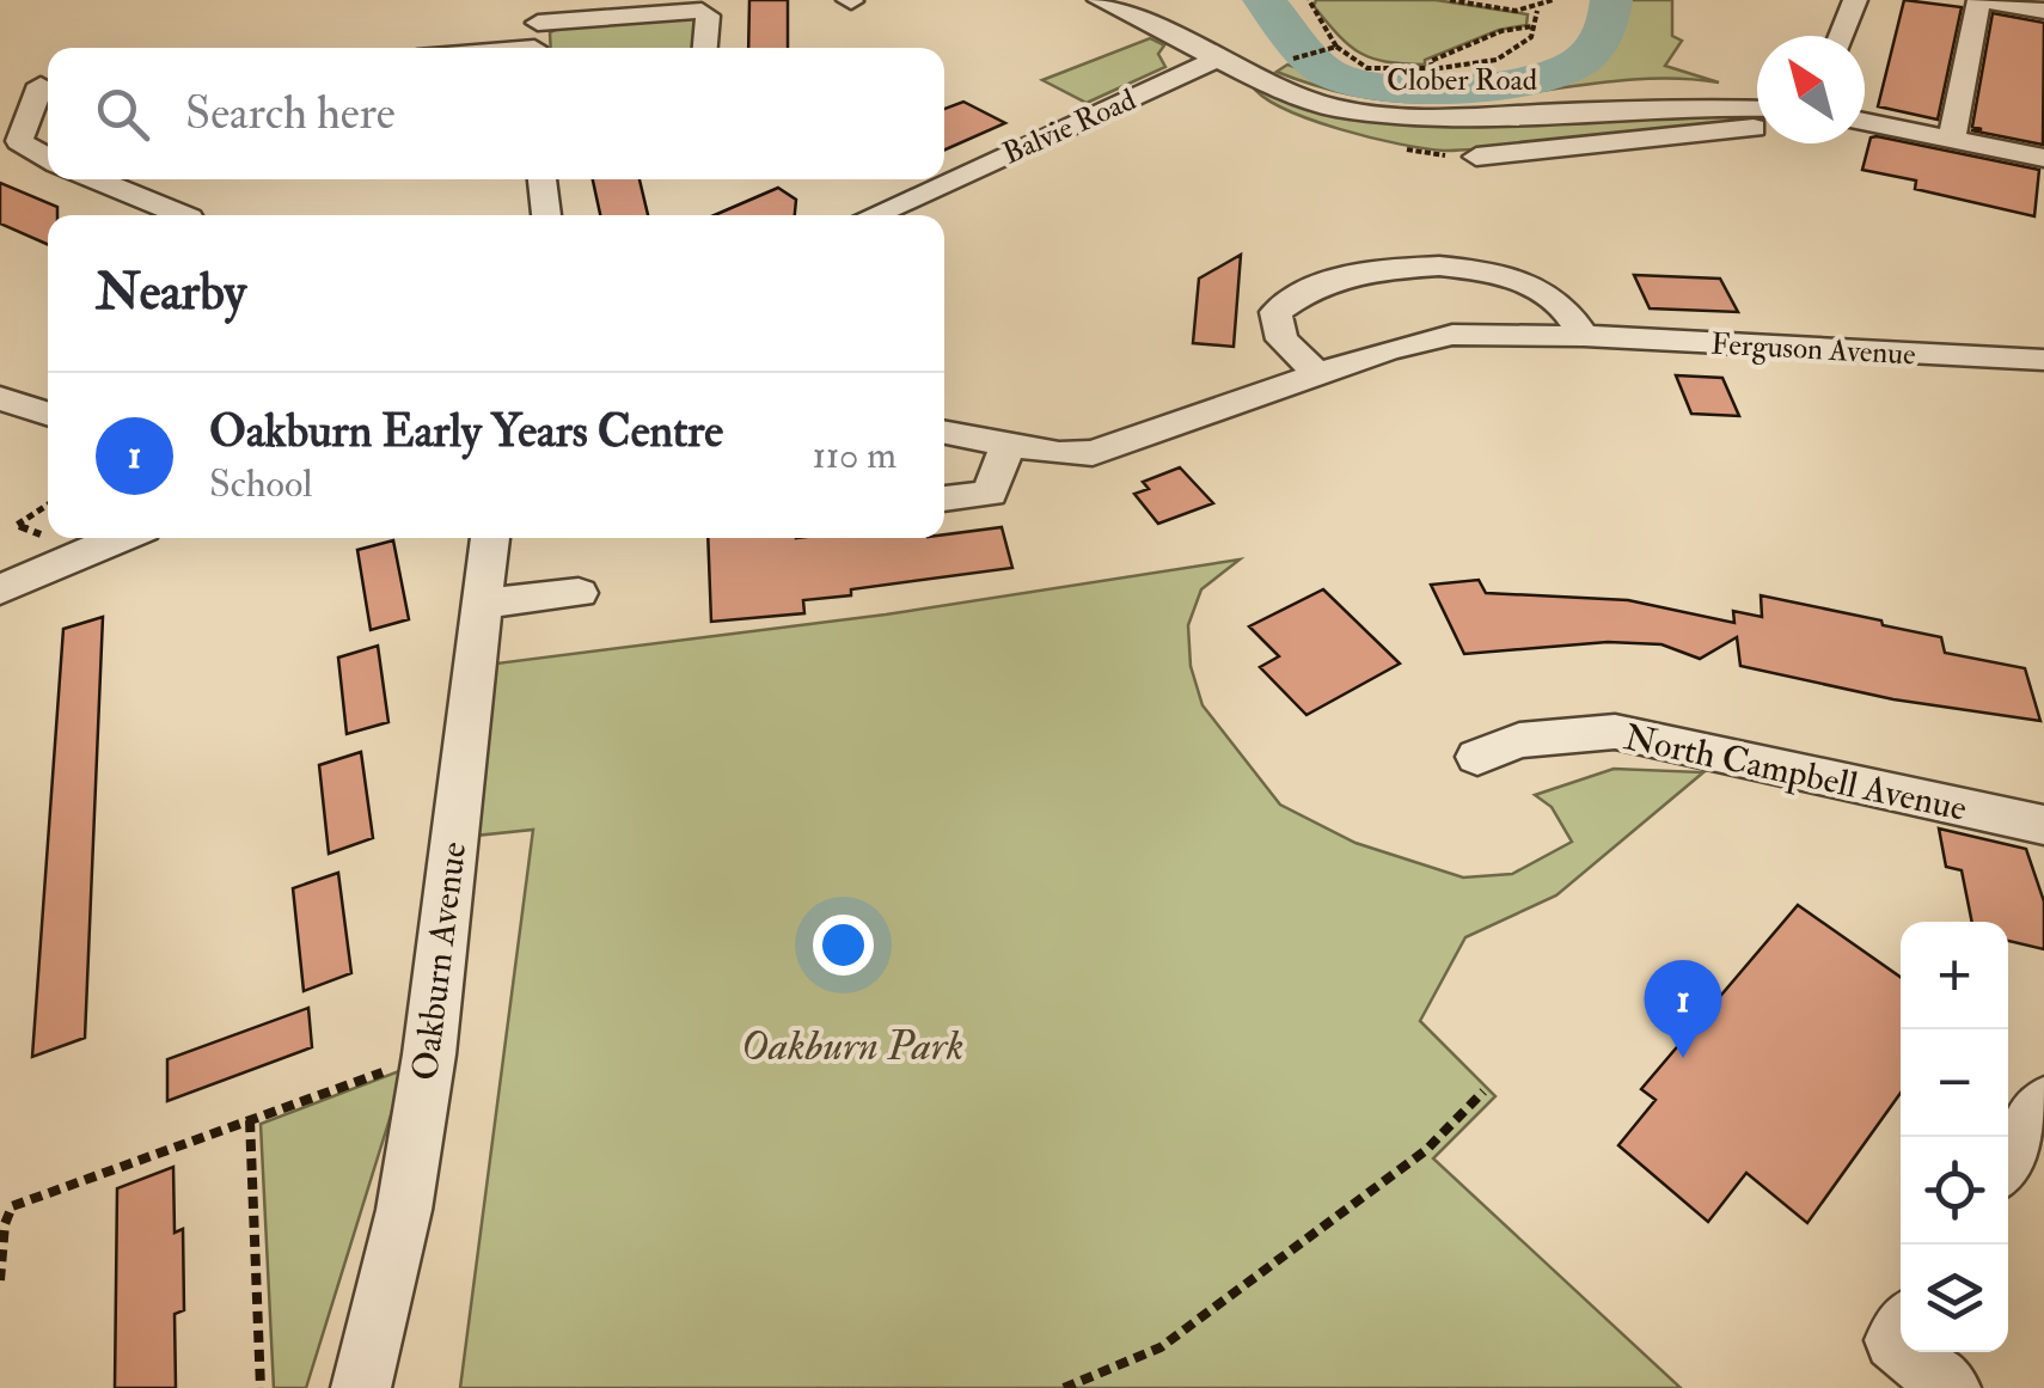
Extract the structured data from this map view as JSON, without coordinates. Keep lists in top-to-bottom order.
{
  "streets": {
    "street": [
      "Clober Road",
      "Balvie Road",
      "Ferguson Avenue",
      "North Campbell Avenue",
      "Oakburn Avenue"
    ]
  },
  "crossings": [
    ["Clober Road", "Balvie Road"]
  ],
  "parks": ["Oakburn Park"],
  "north": "top left",
  "page": {
    "search": "Search here",
    "heading": "Nearby",
    "list": [
      {
        "mark": "1",
        "name": "Oakburn Early Years Centre",
        "note": "School",
        "value": "110 m"
      }
    ],
    "map_buttons": ["+", "−"],
    "pins": "1"
  }
}
